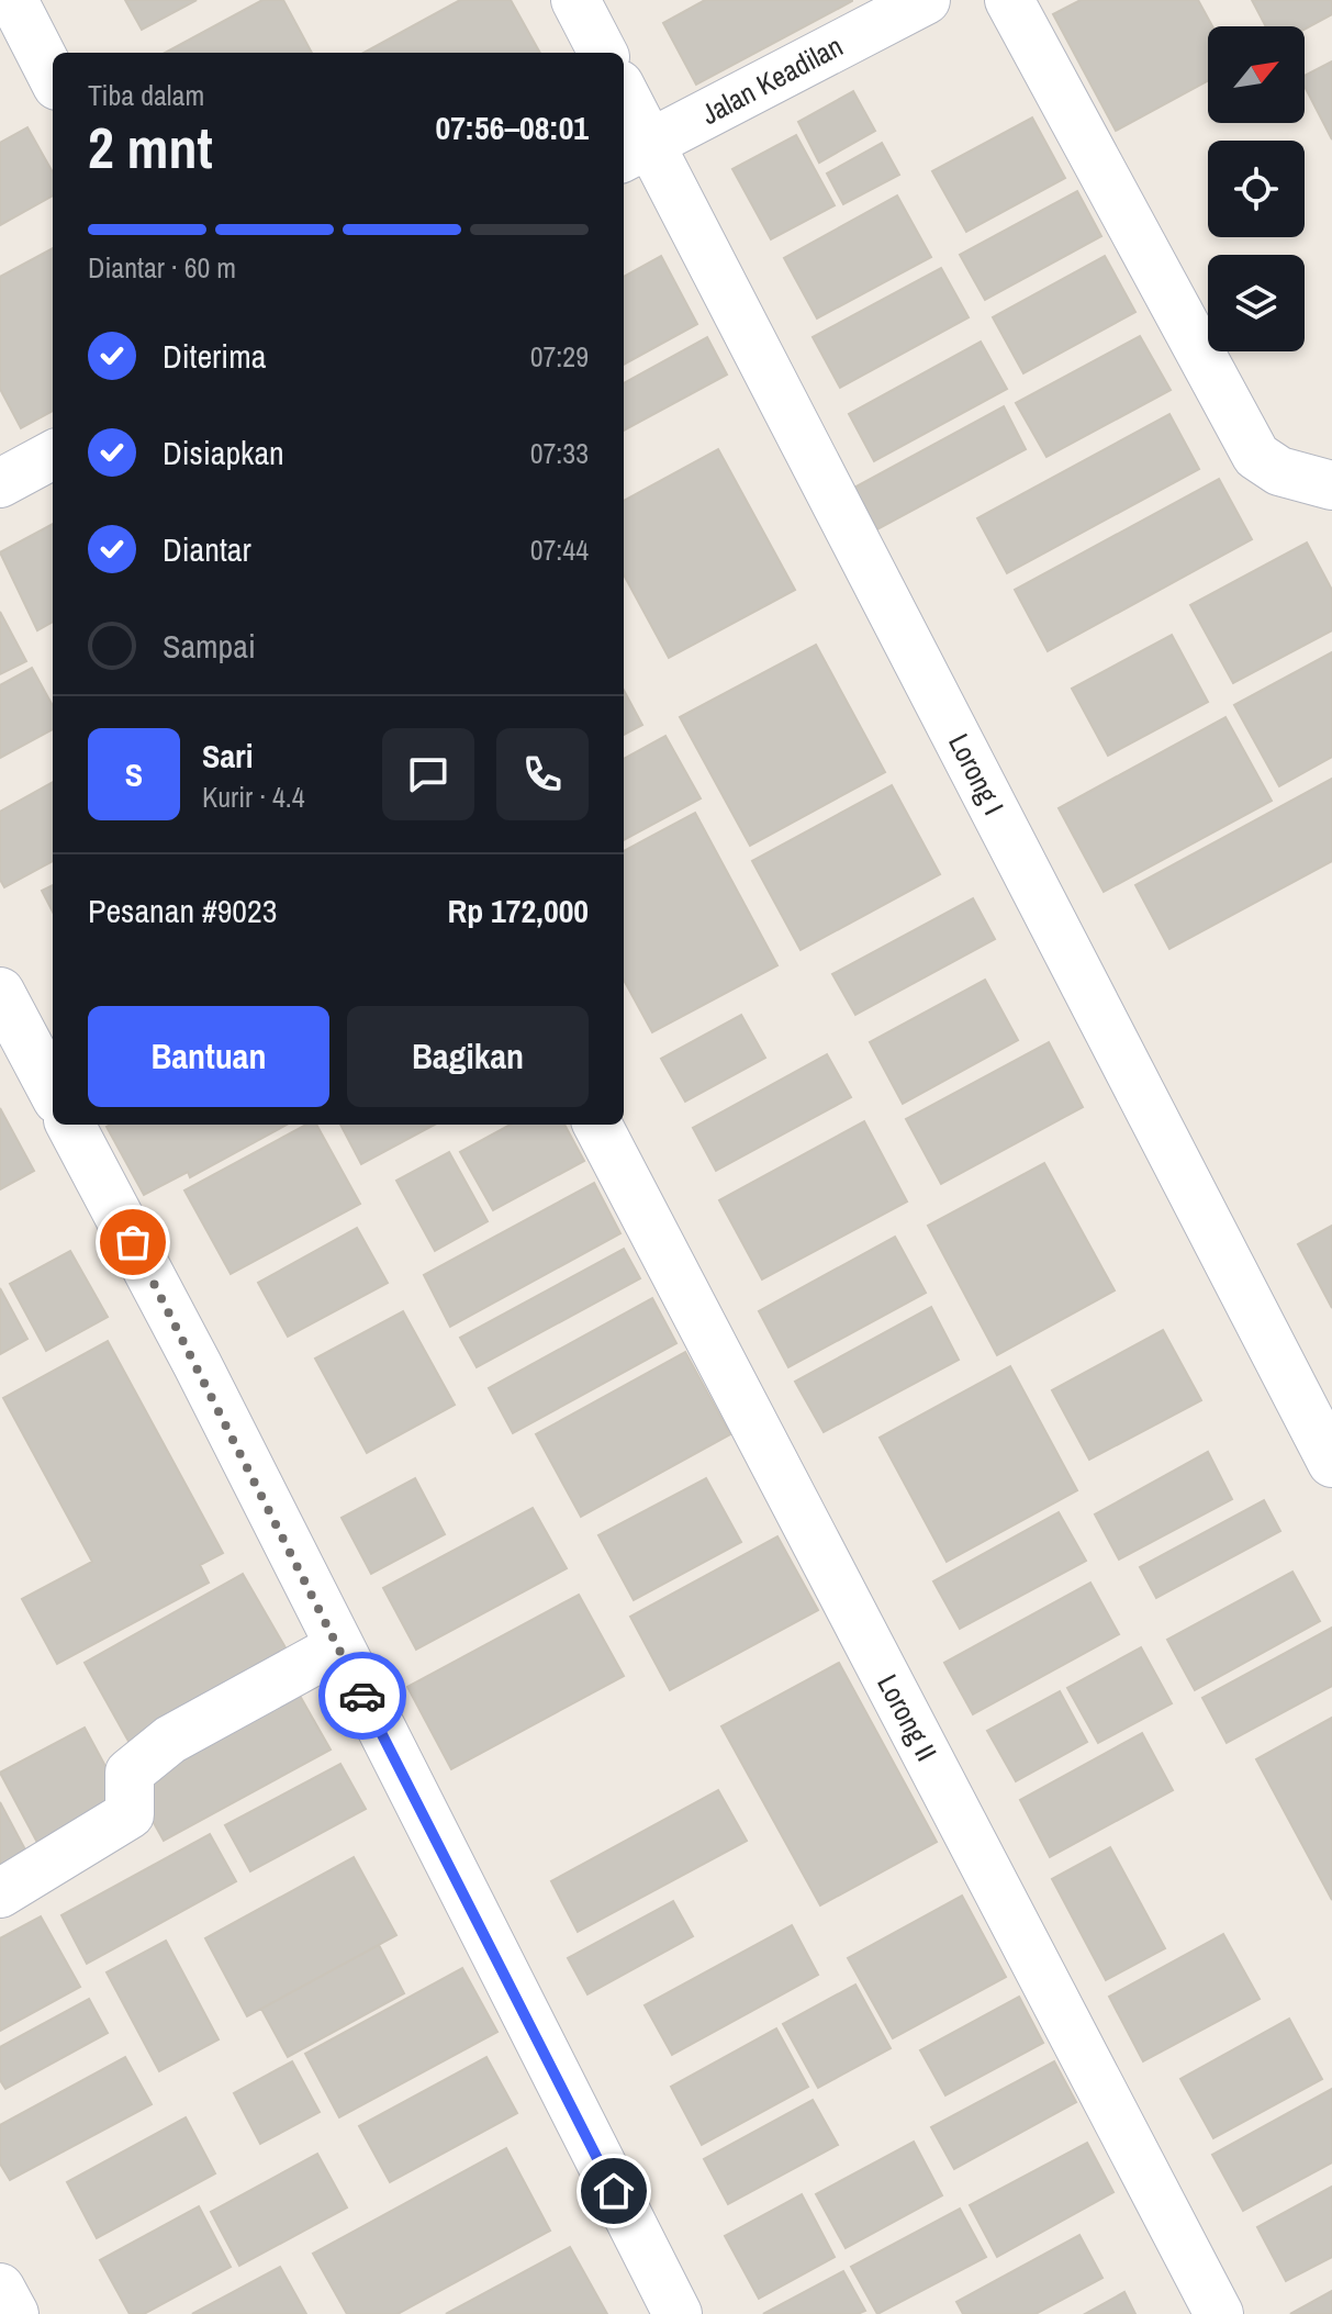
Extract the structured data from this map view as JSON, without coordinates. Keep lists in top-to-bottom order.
{
  "streets": {
    "street": ["Jalan Keadilan", "Lorong I", "Lorong II"]
  },
  "crossings": [
    ["Jalan Keadilan", "Lorong I"]
  ],
  "north": "top right",
  "page": {
    "heading": ["2 mnt", "Tiba dalam", "07:56–08:01"],
    "panel": [
      "Sari",
      "Kurir · 4.4",
      "Pesanan #9023",
      "Rp 172,000"
    ],
    "bar": "Diantar · 60 m",
    "list": [
      ["Diterima", "07:29"],
      ["Disiapkan", "07:33"],
      ["Diantar", "07:44"],
      "Sampai"
    ],
    "round": "S",
    "buttons": ["Bantuan", "Bagikan"]
  }
}
